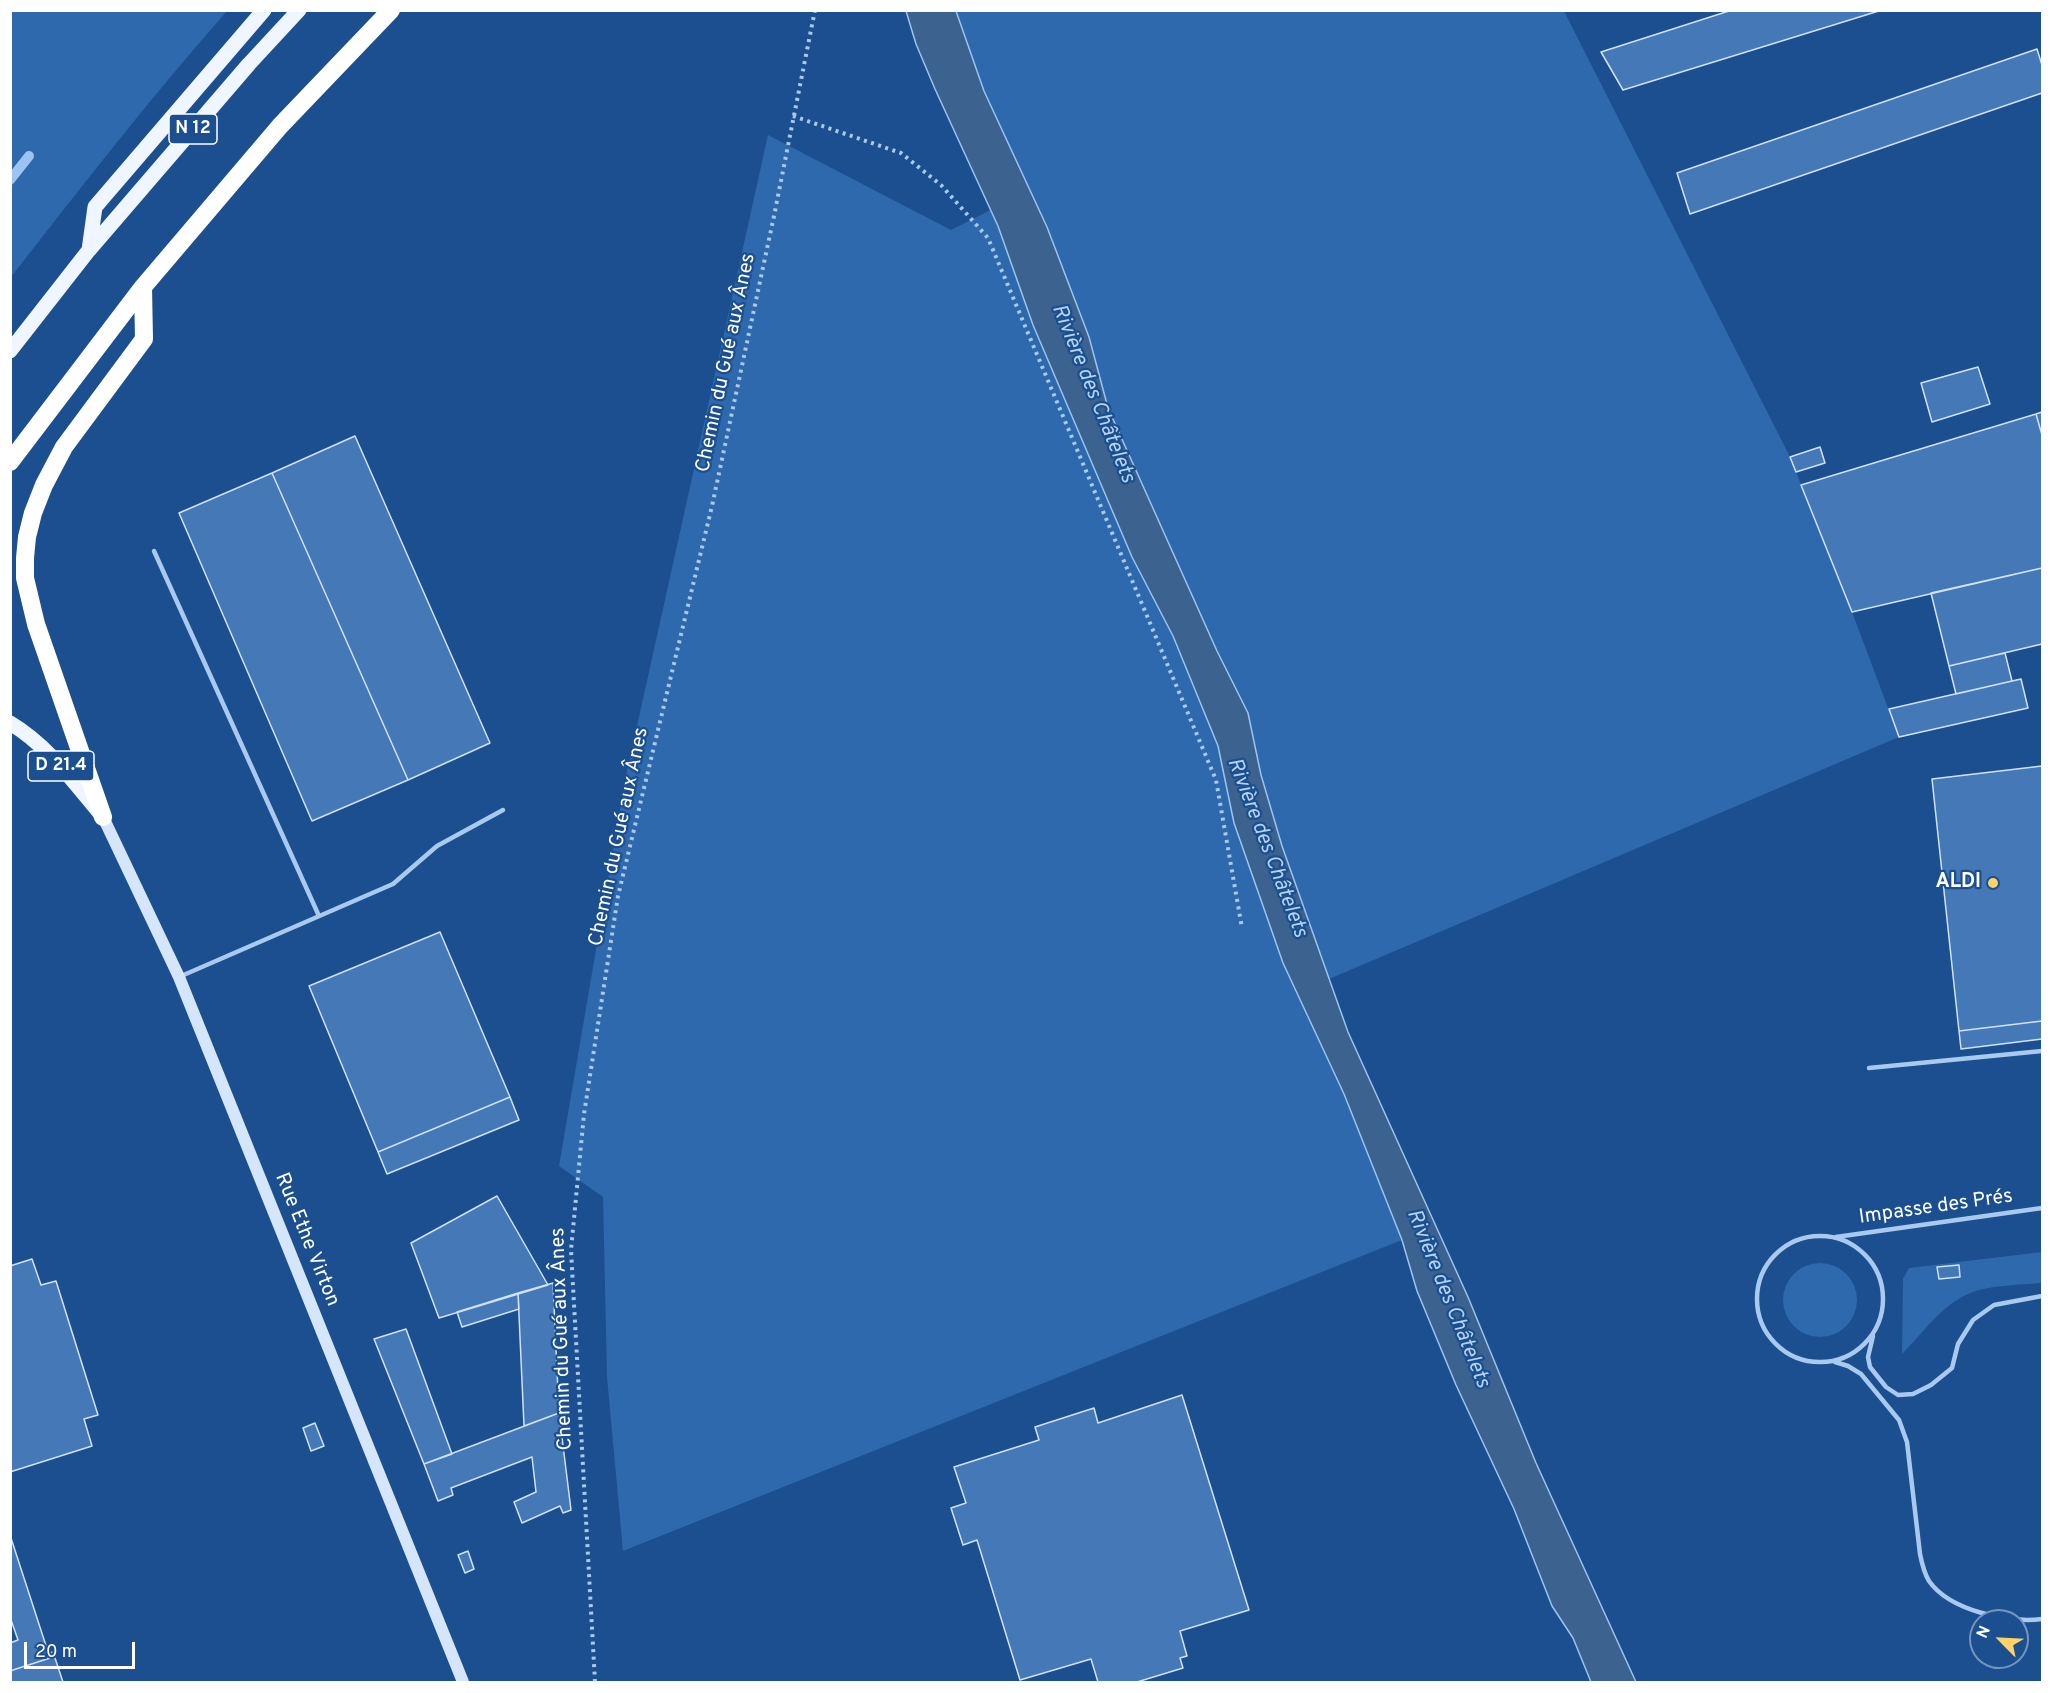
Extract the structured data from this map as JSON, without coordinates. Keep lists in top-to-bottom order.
{
  "streets": {
    "highway": ["D 21.4"],
    "main road": ["N 12", "Rue Ethe Virton"],
    "lane": ["Impasse des Prés"],
    "path": ["Chemin du Gué aux Ânes"]
  },
  "crossings": [
    ["D 21.4", "Rue Ethe Virton"]
  ],
  "water": ["Rivière des Châtelets"],
  "places": ["ALDI"],
  "scale_bar": "20 m",
  "north": "top left"
}
